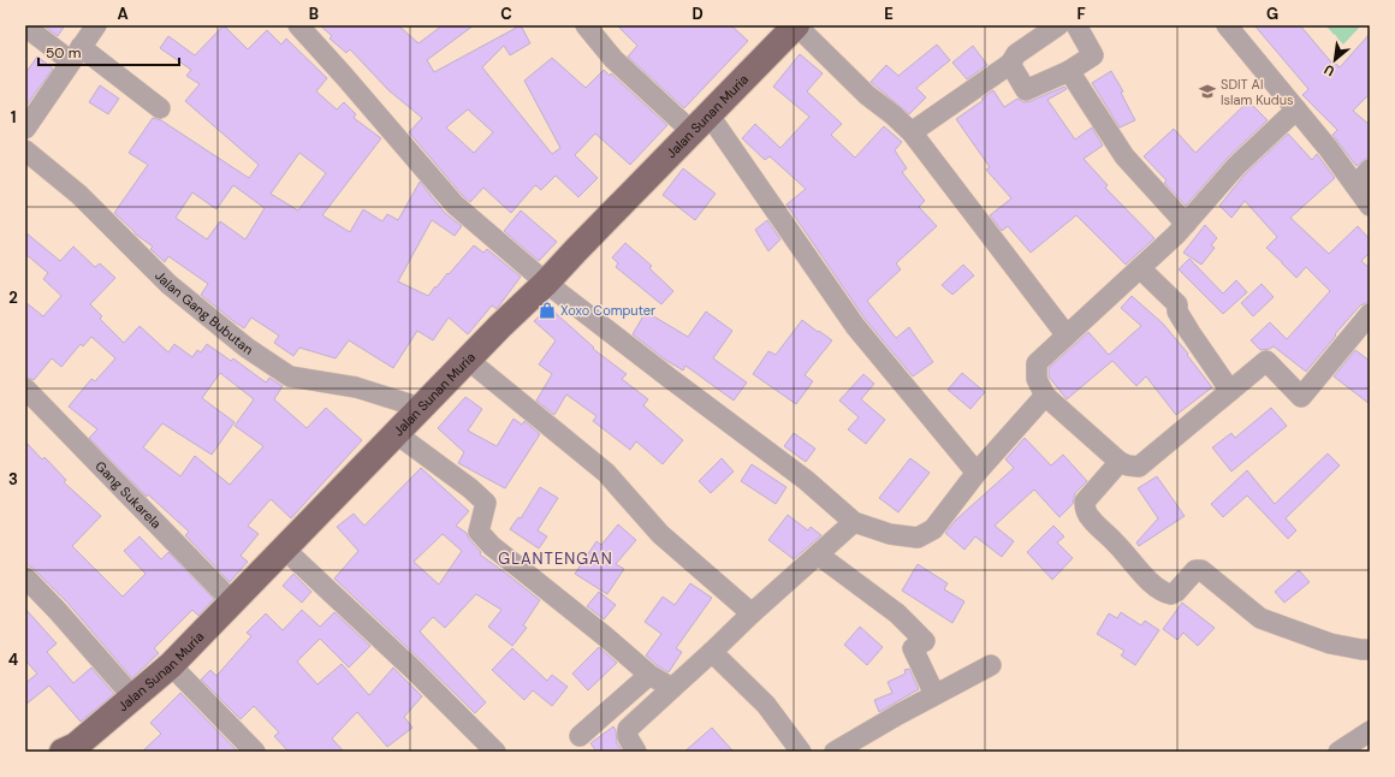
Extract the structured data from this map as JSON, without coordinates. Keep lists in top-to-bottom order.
{
  "streets": {
    "main road": ["Jalan Sunan Muria"],
    "street": ["Jalan Gang Bubutan", "Gang Sukarela"]
  },
  "crossings": [
    ["Jalan Sunan Muria", "Jalan Gang Bubutan"],
    ["Jalan Sunan Muria", "Gang Sukarela"]
  ],
  "districts": ["GLANTENGAN"],
  "places": {
    "school or university": ["SDIT Al Islam Kudus"],
    "shop": ["Xoxo Computer"]
  },
  "scale_bar": "50 m",
  "north": "bottom left",
  "grid": {
    "columns": [
      "A",
      "B",
      "C",
      "D",
      "E",
      "F",
      "G"
    ],
    "rows": [
      "1",
      "2",
      "3",
      "4"
    ]
  }
}
